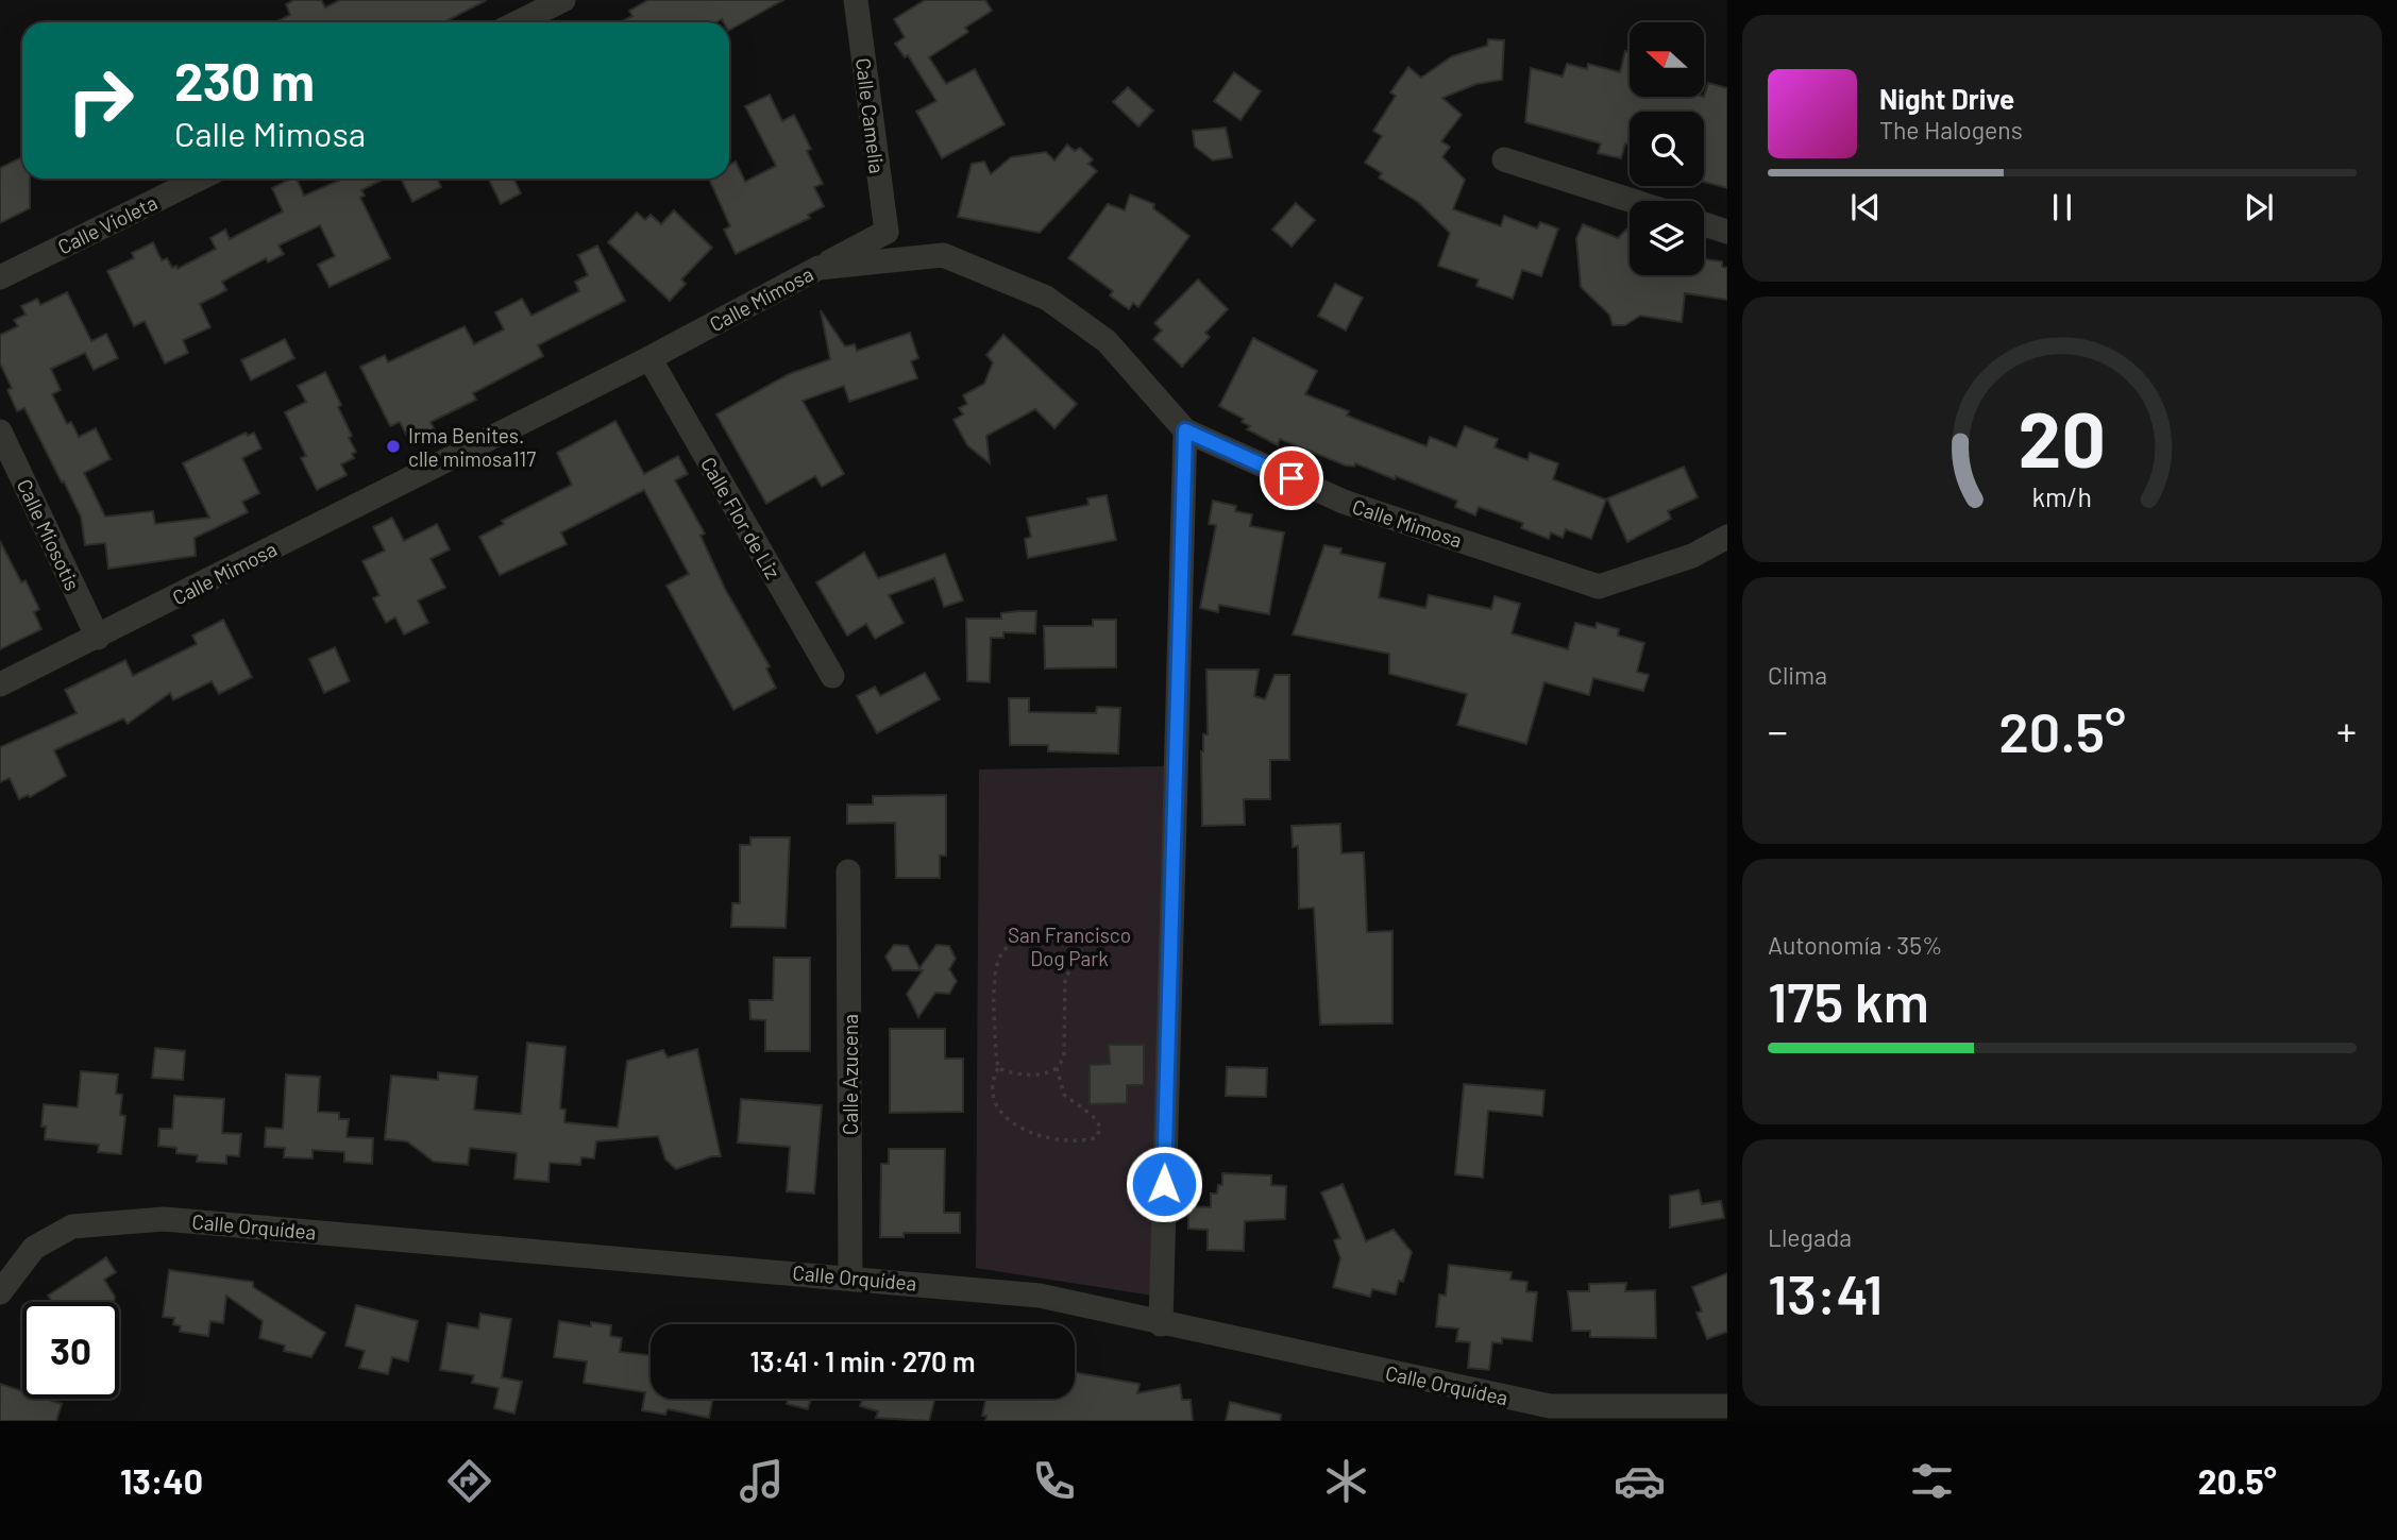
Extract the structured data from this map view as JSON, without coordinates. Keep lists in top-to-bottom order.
{
  "streets": {
    "street": [
      "Calle Camelia",
      "Calle Violeta",
      "Calle Mimosa",
      "Calle Flor de Liz",
      "Calle Miosotis",
      "Calle Azucena",
      "Calle Orquídea"
    ]
  },
  "crossings": [
    ["Calle Mimosa", "Calle Flor de Liz"],
    ["Calle Mimosa", "Calle Miosotis"],
    ["Calle Azucena", "Calle Orquídea"]
  ],
  "parks": ["San Francisco Dog Park"],
  "places": ["Irma Benites. clle mimosa117"],
  "north": "left",
  "page": {
    "turn": ["230 m", "Calle Mimosa"],
    "song": ["Night Drive", "The Halogens"],
    "tile": [
      "Clima",
      ["Autonomía · 35%", "175 km"],
      ["Llegada", "13:41"]
    ],
    "heat": ["−", "20.5°", "+"],
    "limit": "30",
    "trip": "13:41 · 1 min · 270 m",
    "tabs": ["13:40", "20.5°"],
    "gauge": ["20", "km/h"]
  }
}
